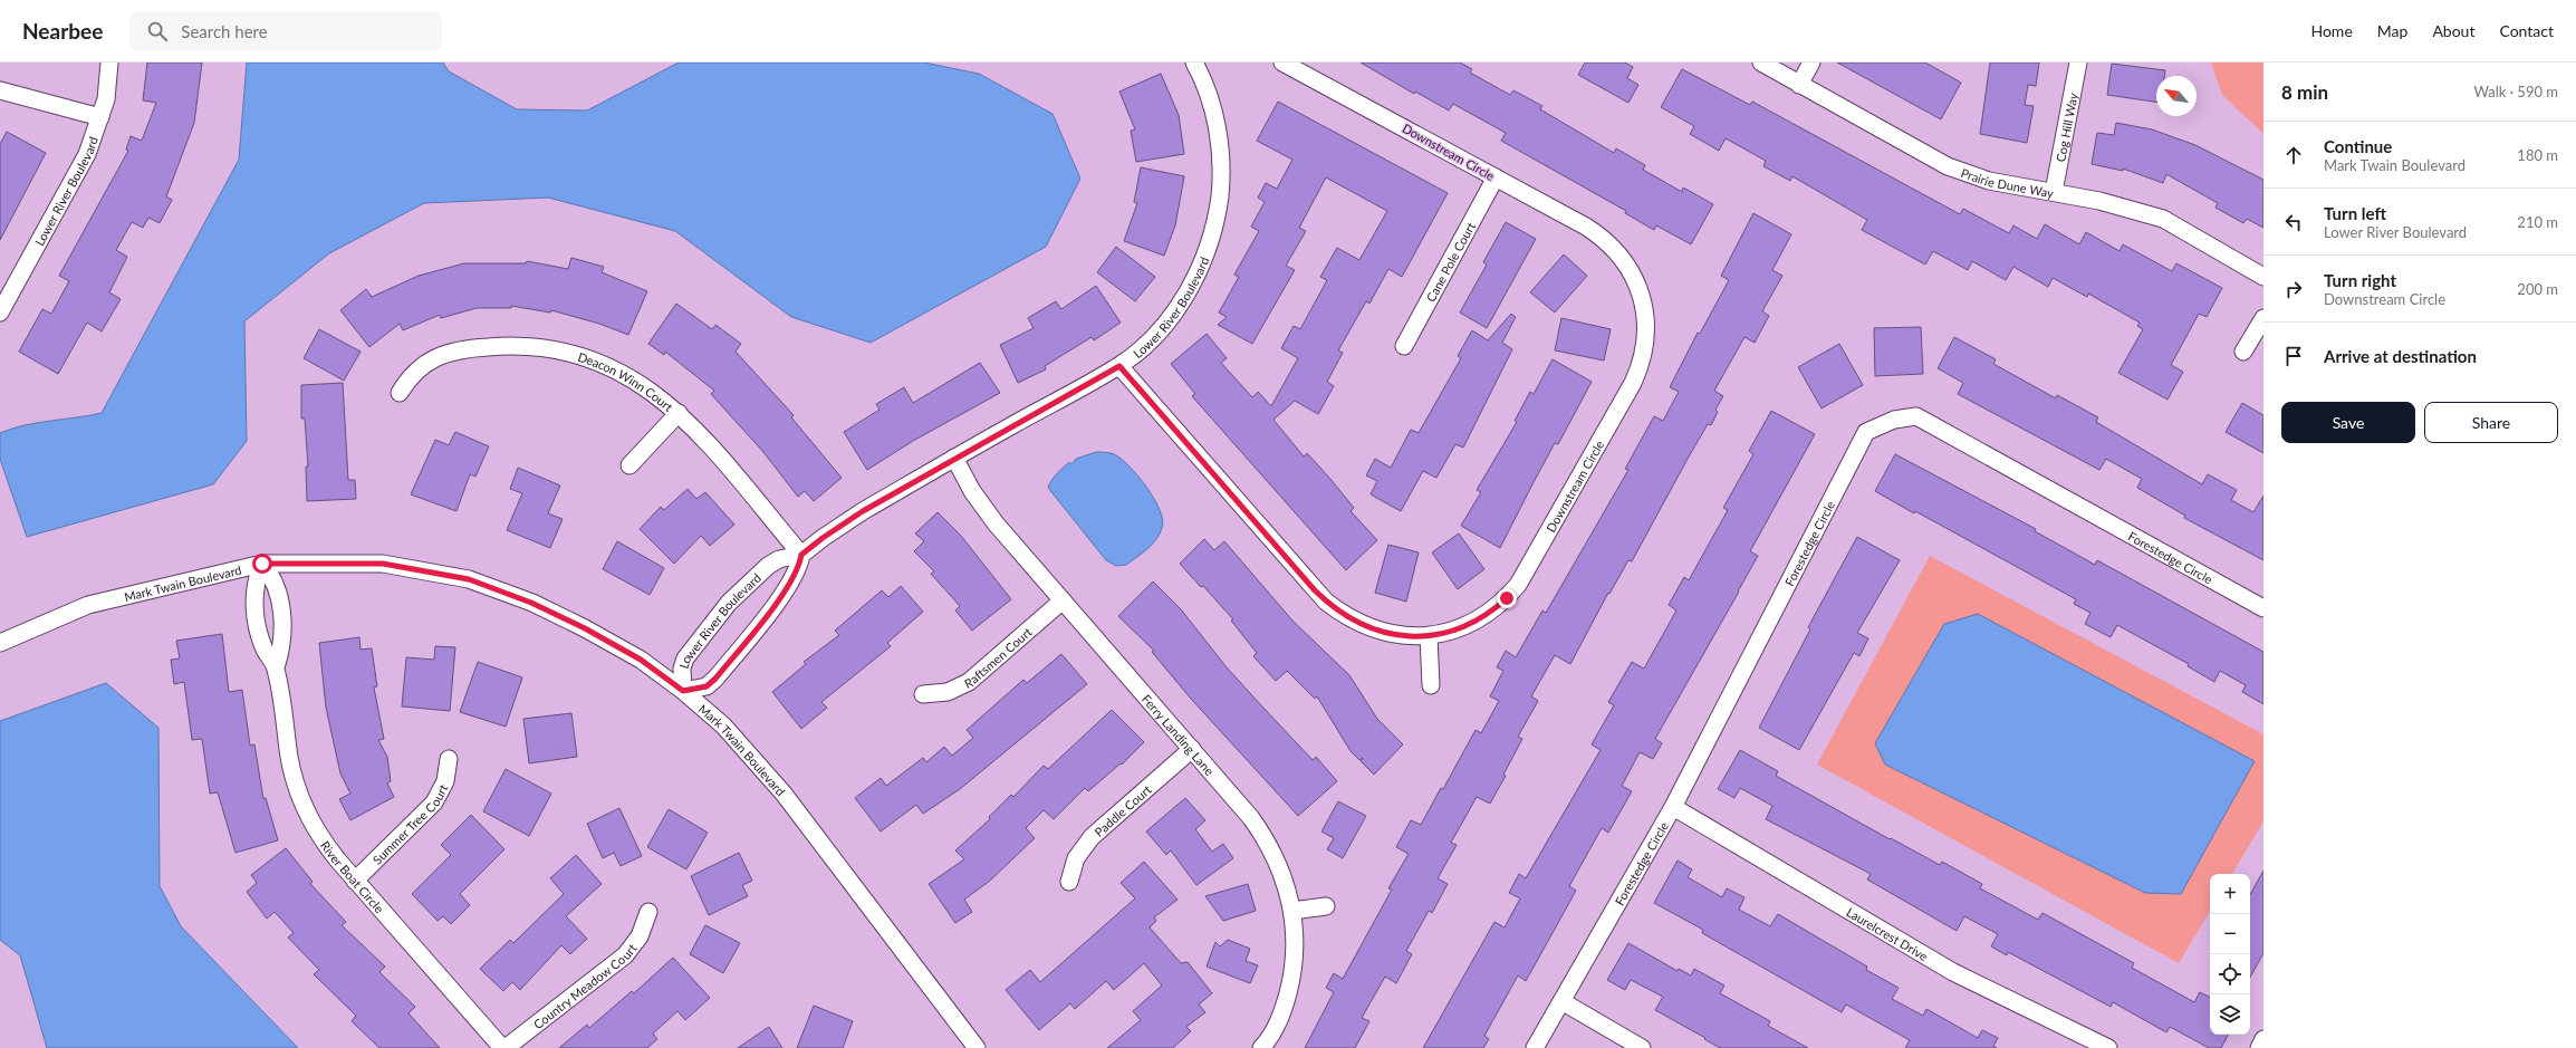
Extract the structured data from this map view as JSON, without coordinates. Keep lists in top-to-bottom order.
{
  "streets": {
    "street": [
      "Cog Hill Way",
      "Downstream Circle",
      "Prairie Dune Way",
      "Lower River Boulevard",
      "Cane Pole Court",
      "Deacon Winn Court",
      "Forestedge Circle",
      "Mark Twain Boulevard",
      "Raftsmen Court",
      "Ferry Landing Lane",
      "Paddle Court",
      "Summer Tree Court",
      "River Boat Circle",
      "Laurelcrest Drive",
      "Country Meadow Court"
    ]
  },
  "crossings": [
    ["Cog Hill Way", "Prairie Dune Way"],
    ["Downstream Circle", "Lower River Boulevard"],
    ["Downstream Circle", "Cane Pole Court"],
    ["Lower River Boulevard", "Deacon Winn Court"],
    ["Lower River Boulevard", "Mark Twain Boulevard"],
    ["Lower River Boulevard", "Ferry Landing Lane"],
    ["Forestedge Circle", "Laurelcrest Drive"],
    ["Mark Twain Boulevard", "River Boat Circle"],
    ["Raftsmen Court", "Ferry Landing Lane"],
    ["Ferry Landing Lane", "Paddle Court"],
    ["Summer Tree Court", "River Boat Circle"],
    ["River Boat Circle", "Country Meadow Court"]
  ],
  "north": "top left",
  "page": {
    "header": "Nearbee",
    "search": "Search here",
    "nav": [
      "Home",
      "Map",
      "About",
      "Contact"
    ],
    "heading": ["8 min", "Walk · 590 m"],
    "list": [
      ["Continue", "Mark Twain Boulevard", "180 m"],
      ["Turn left", "Lower River Boulevard", "210 m"],
      ["Turn right", "Downstream Circle", "200 m"],
      "Arrive at destination"
    ],
    "buttons": ["Save", "Share"],
    "map_buttons": ["+", "−"]
  }
}
